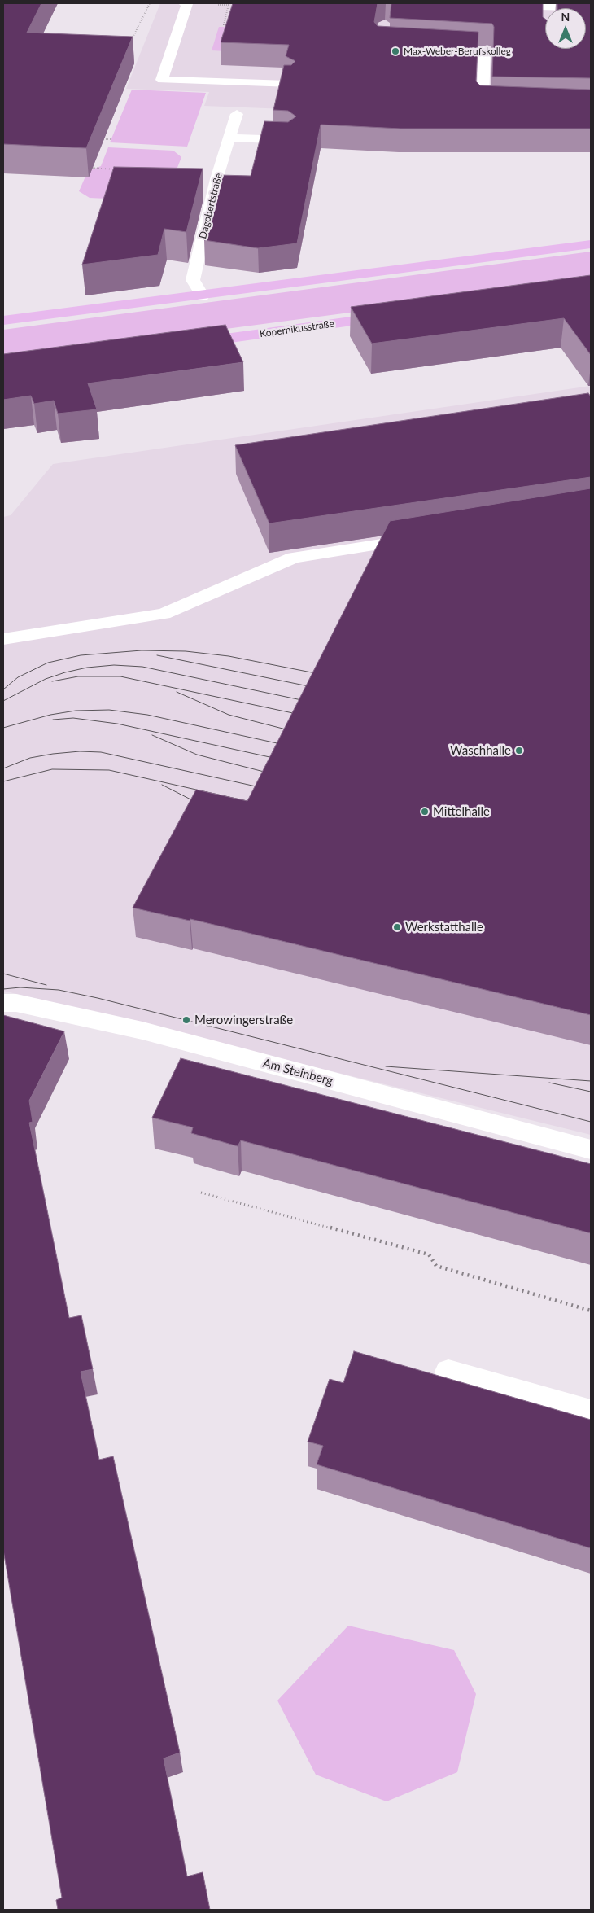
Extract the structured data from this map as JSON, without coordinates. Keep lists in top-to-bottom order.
{
  "streets": {
    "main road": ["Kopernikusstraße"],
    "street": ["Dagobertstraße", "Am Steinberg"]
  },
  "places": [
    "Max-Weber-Berufskolleg",
    "Waschhalle",
    "Mittelhalle",
    "Werkstatthalle",
    "Merowingerstraße"
  ],
  "north": "top"
}
